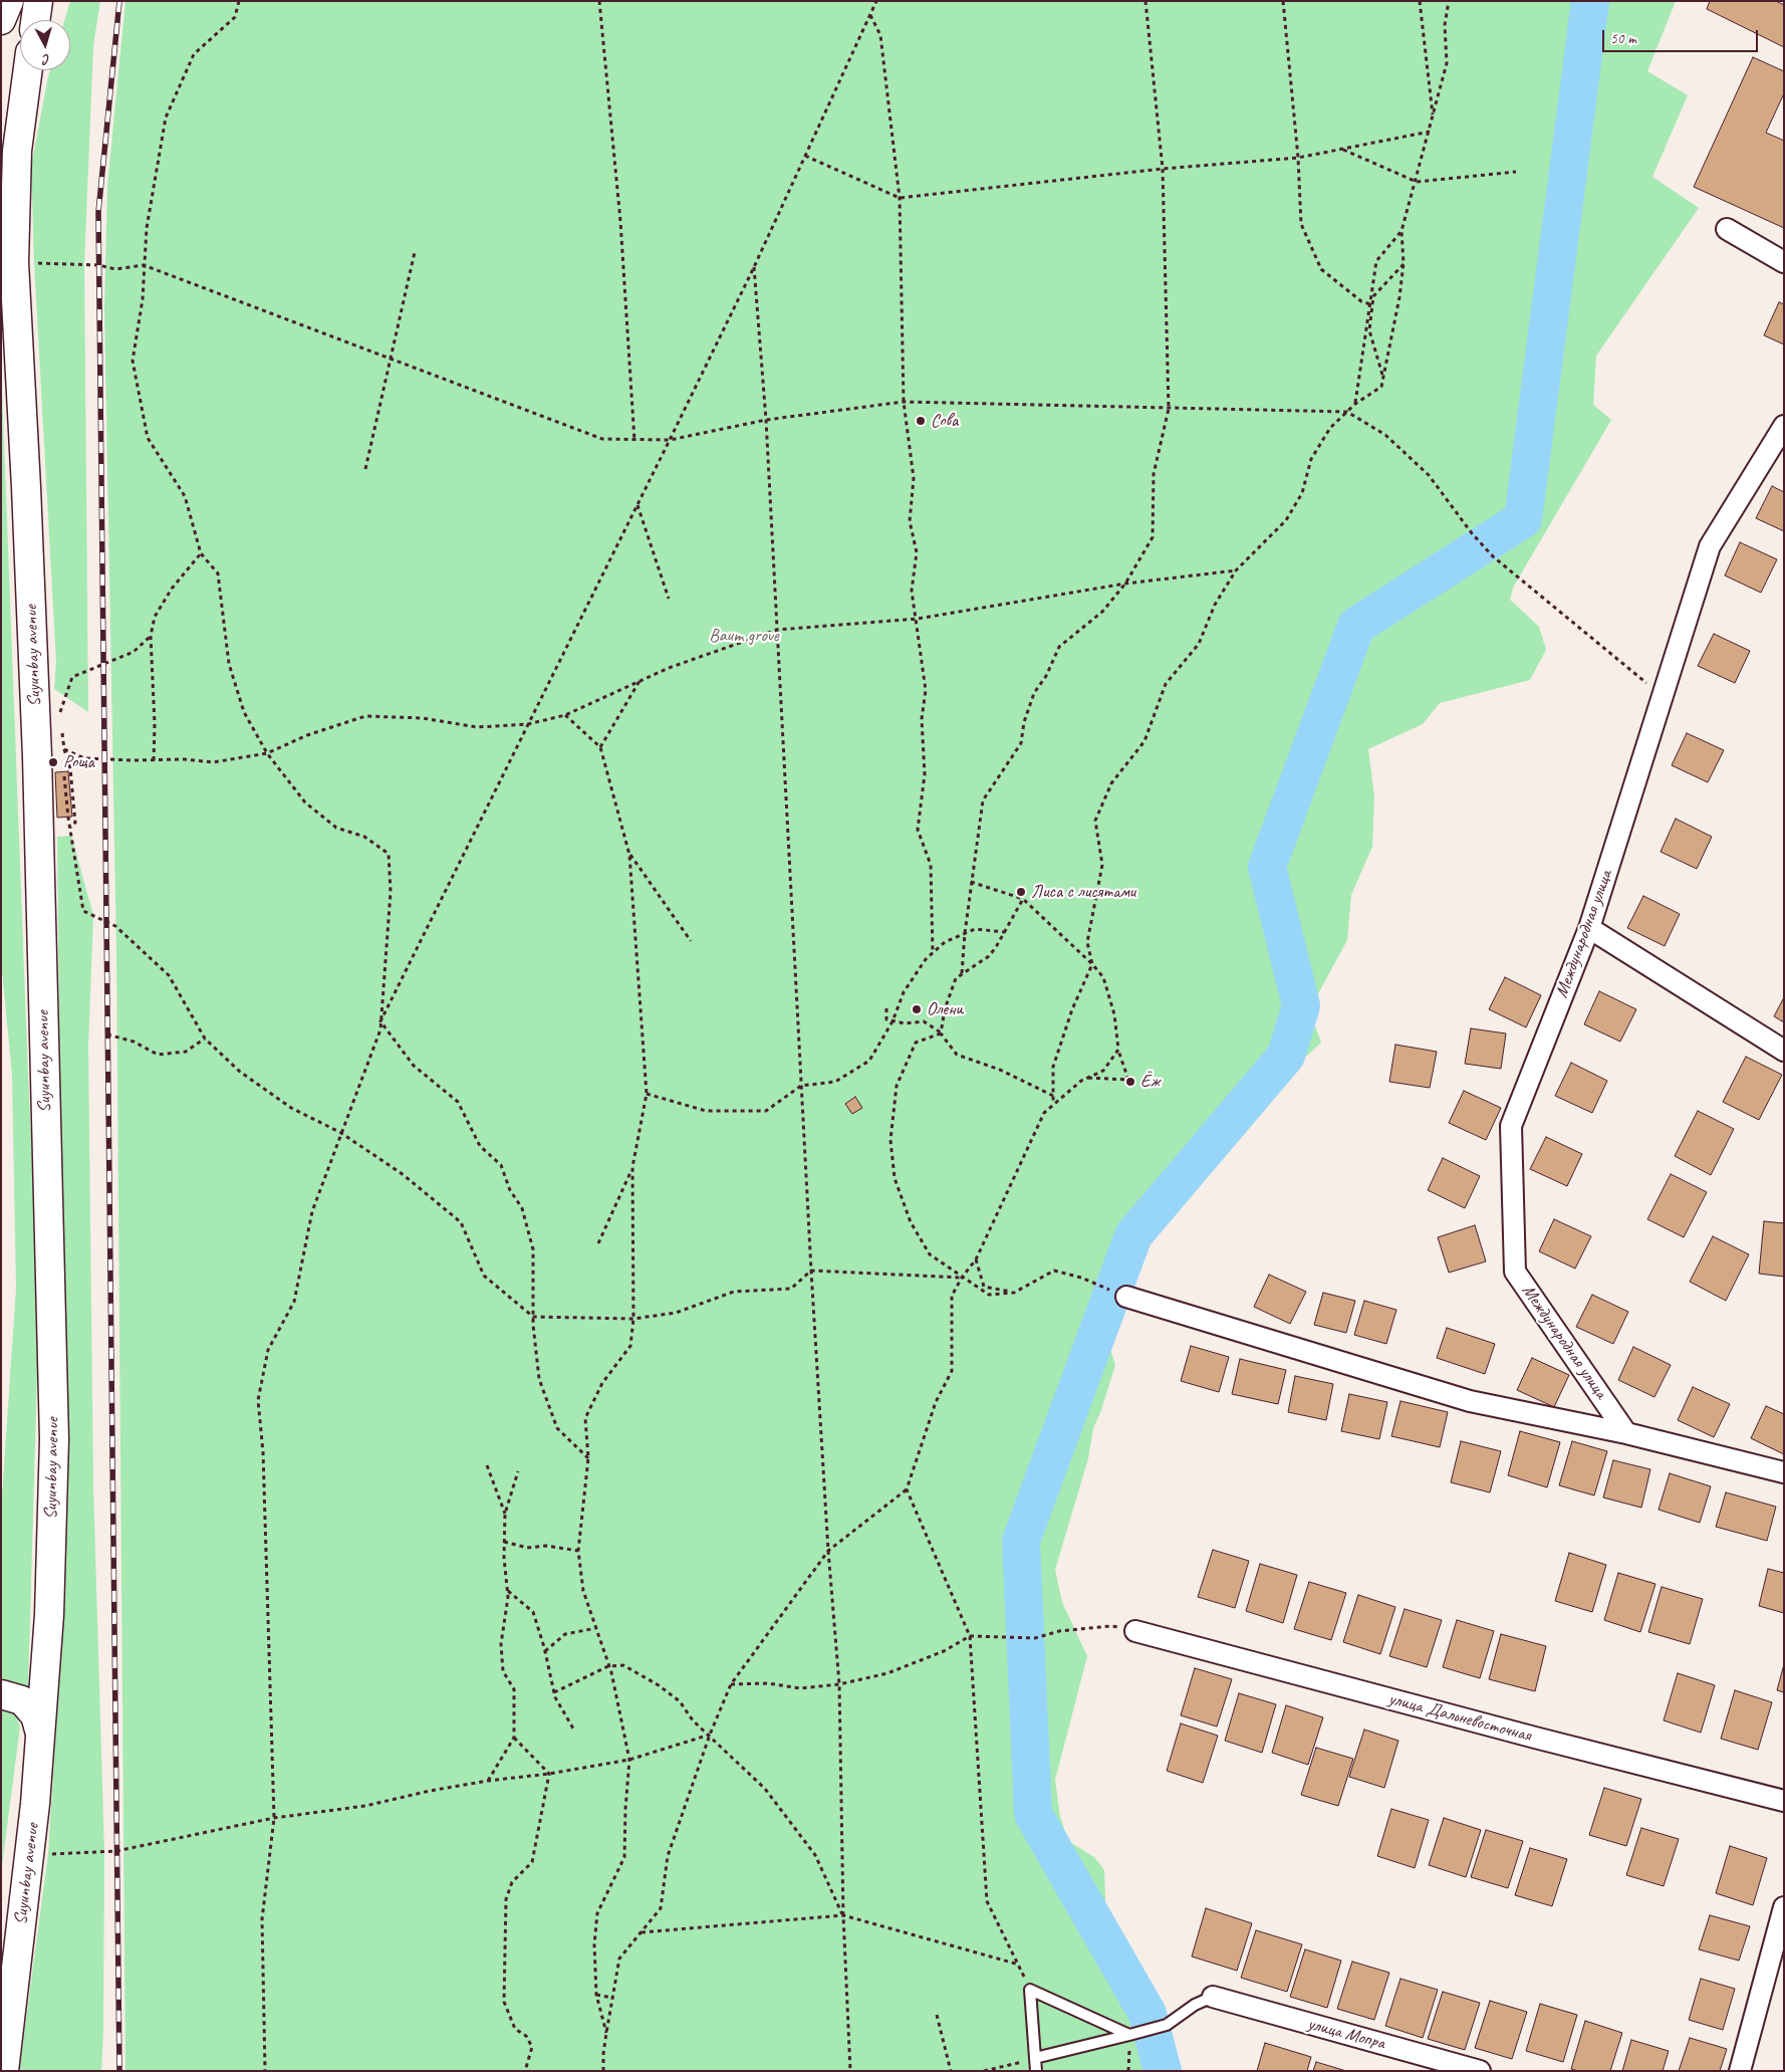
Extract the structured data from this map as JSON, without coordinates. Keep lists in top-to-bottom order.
{
  "streets": {
    "main road": ["Suyunbay avenue"],
    "street": ["Международная улица", "улица Дальневосточная", "улица Мопра"]
  },
  "parks": ["Baum grove"],
  "places": [
    "Сова",
    "Роща",
    "Лиса с лисятами",
    "Олени",
    "Ёж"
  ],
  "scale_bar": "50 m",
  "north": "bottom"
}
